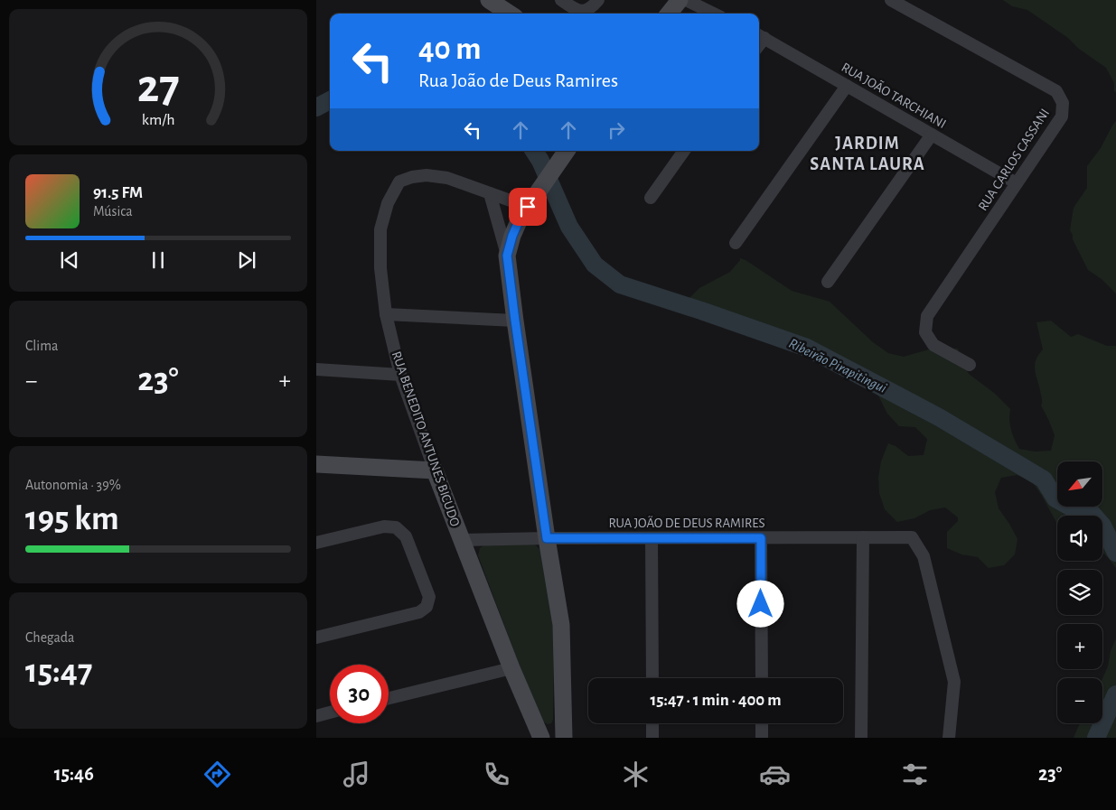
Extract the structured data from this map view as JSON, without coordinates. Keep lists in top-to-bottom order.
{
  "streets": {
    "main road": ["RUA BENEDITO ANTUNES BICUDO"],
    "street": ["RUA JOÃO TARCHIANI", "RUA CARLOS CASSANI", "RUA JOÃO DE DEUS RAMIRES"]
  },
  "crossings": [
    ["RUA JOÃO TARCHIANI", "RUA CARLOS CASSANI"],
    ["RUA BENEDITO ANTUNES BICUDO", "RUA JOÃO DE DEUS RAMIRES"]
  ],
  "districts": ["JARDIM SANTA LAURA"],
  "water": ["Ribeirão Pirapitingui"],
  "north": "bottom left",
  "page": {
    "turn": ["40 m", "Rua João de Deus Ramires"],
    "song": ["91.5 FM", "Música"],
    "tile": [
      "Clima",
      ["Autonomia · 39%", "195 km"],
      ["Chegada", "15:47"]
    ],
    "heat": ["−", "23°", "+"],
    "map_buttons": ["+", "−"],
    "limit": "30",
    "trip": "15:47 · 1 min · 400 m",
    "tabs": ["15:46", "23°"],
    "gauge": ["27", "km/h"]
  }
}
